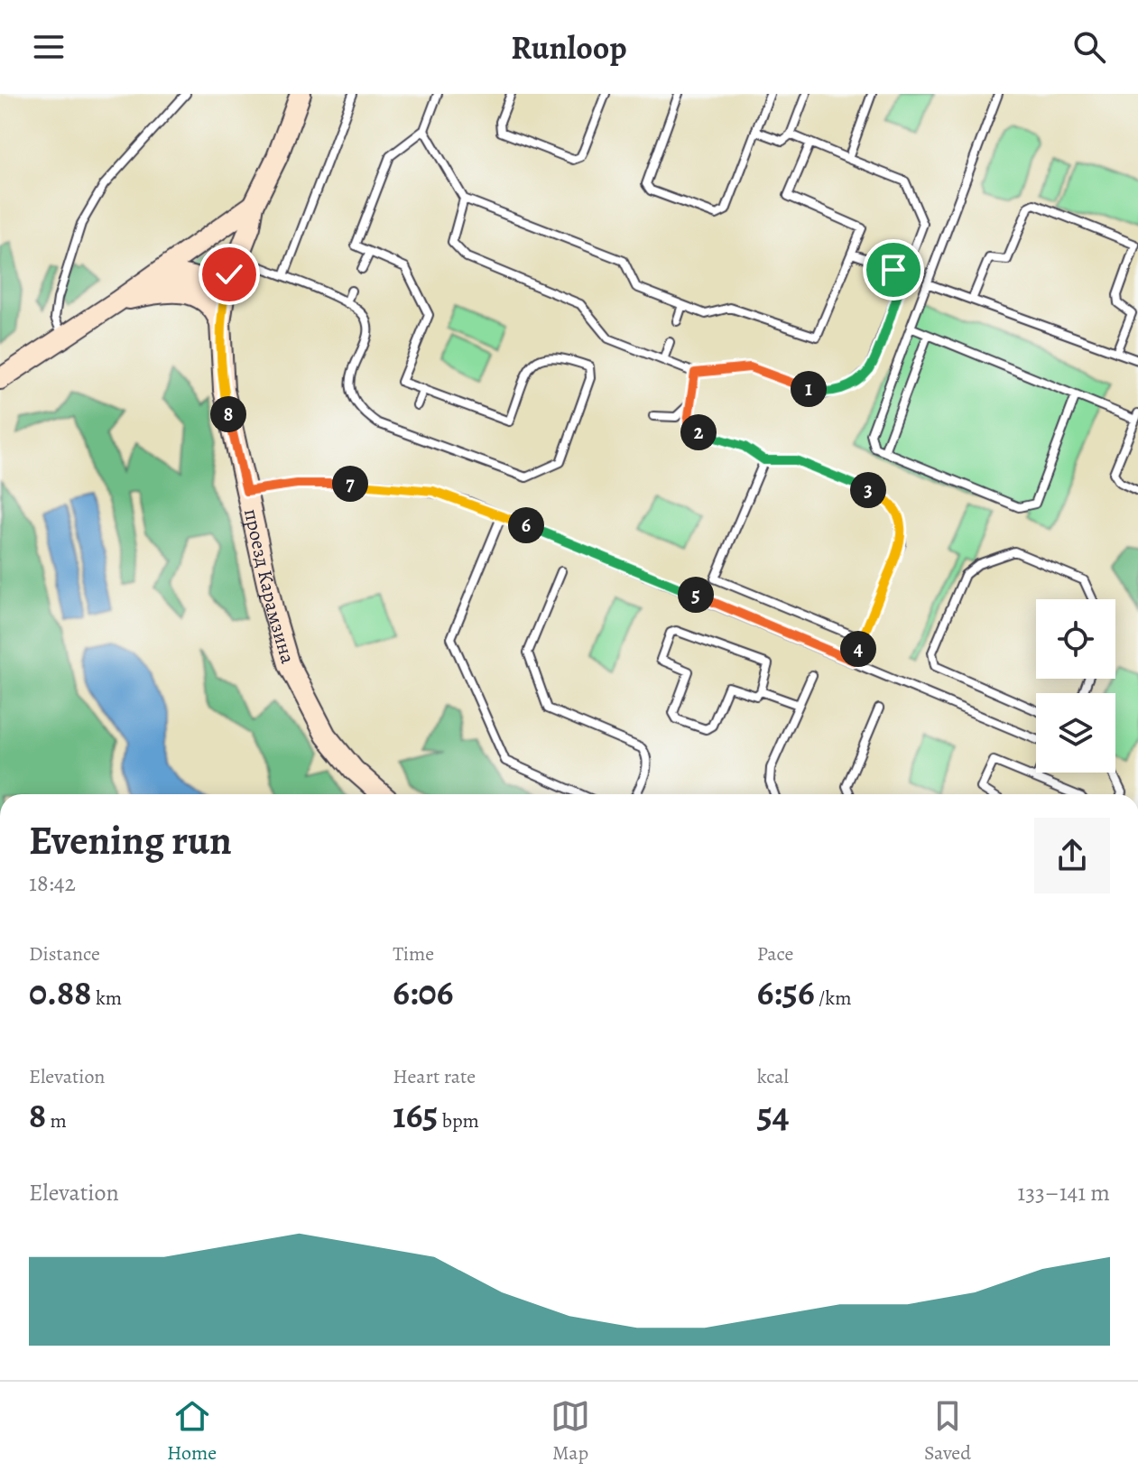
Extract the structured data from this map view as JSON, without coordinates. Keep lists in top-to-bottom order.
{
  "streets": {
    "street": ["проезд Карамзина"]
  },
  "page": {
    "header": "Runloop",
    "pins": [
      "1",
      "8",
      "2",
      "7",
      "3",
      "6",
      "5",
      "4"
    ],
    "heading": ["Evening run", "18:42"],
    "stats": [
      ["Distance", "0.88 km"],
      ["Time", "6:06"],
      ["Pace", "6:56 /km"],
      ["Elevation", "8 m"],
      ["Heart rate", "165 bpm"],
      ["kcal", "54"]
    ],
    "chart": ["Elevation", "133–141 m"],
    "tabs": ["Home", "Map", "Saved"]
  }
}
